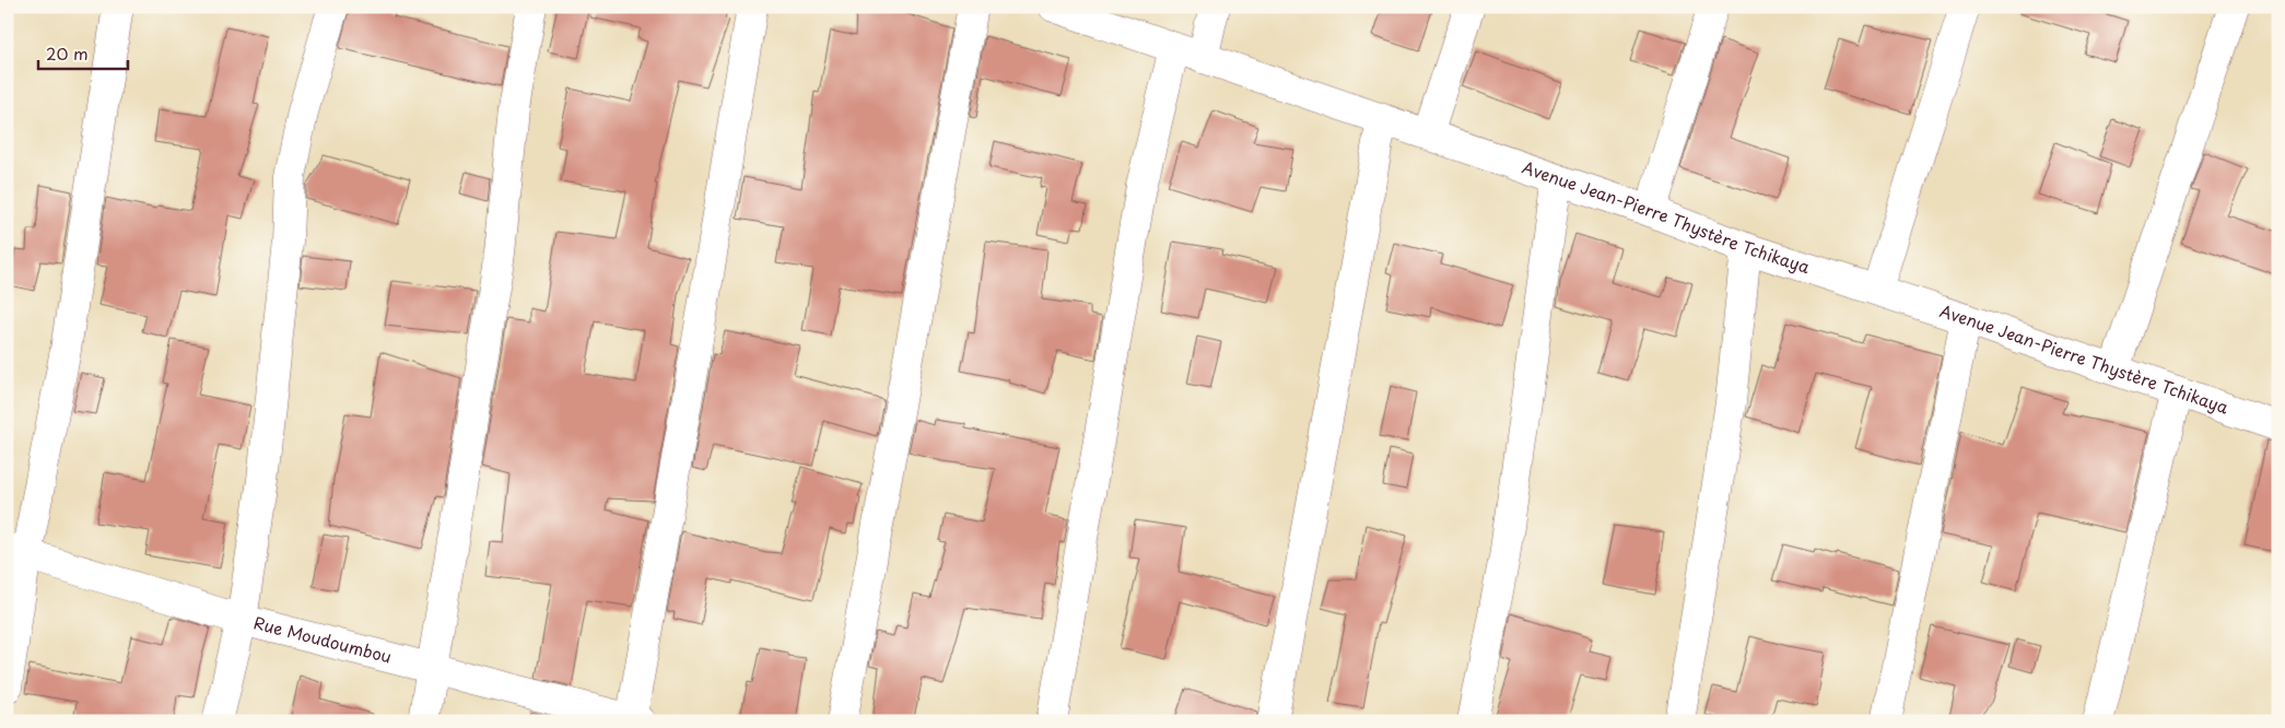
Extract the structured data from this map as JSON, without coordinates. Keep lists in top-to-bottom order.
{
  "streets": {
    "street": ["Avenue Jean-Pierre Thystère Tchikaya", "Rue Moudoumbou"]
  },
  "scale_bar": "20 m"
}
